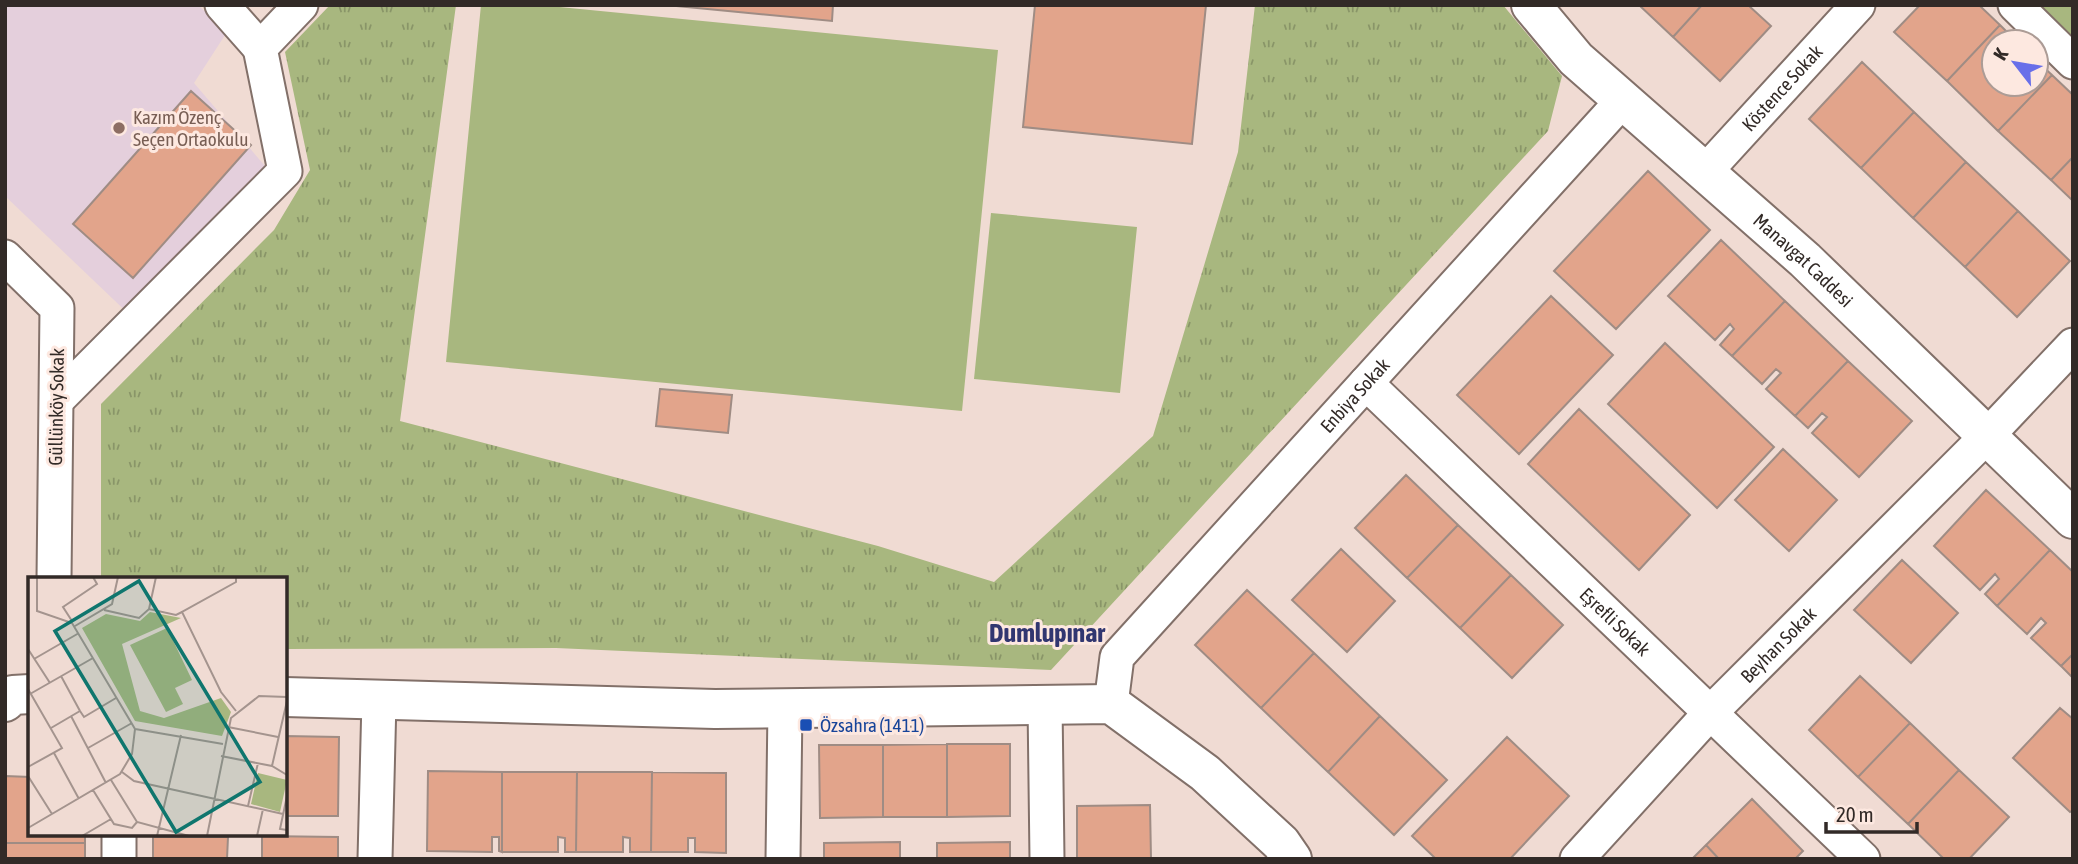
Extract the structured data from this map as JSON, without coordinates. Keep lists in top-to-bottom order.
{
  "streets": {
    "street": [
      "Köstence Sokak",
      "Manavgat Caddesi",
      "Enbiya Sokak",
      "Güllünköy Sokak",
      "Eşrefli Sokak",
      "Beyhan Sokak"
    ]
  },
  "crossings": [
    ["Köstence Sokak", "Manavgat Caddesi"],
    ["Manavgat Caddesi", "Enbiya Sokak"],
    ["Manavgat Caddesi", "Beyhan Sokak"],
    ["Enbiya Sokak", "Eşrefli Sokak"],
    ["Eşrefli Sokak", "Beyhan Sokak"]
  ],
  "districts": ["Dumlupınar"],
  "places": {
    "other": ["Kazım Özenç Seçen Ortaokulu"],
    "transit": ["Özsahra (1411)"]
  },
  "scale_bar": "20 m",
  "north": "top left"
}
